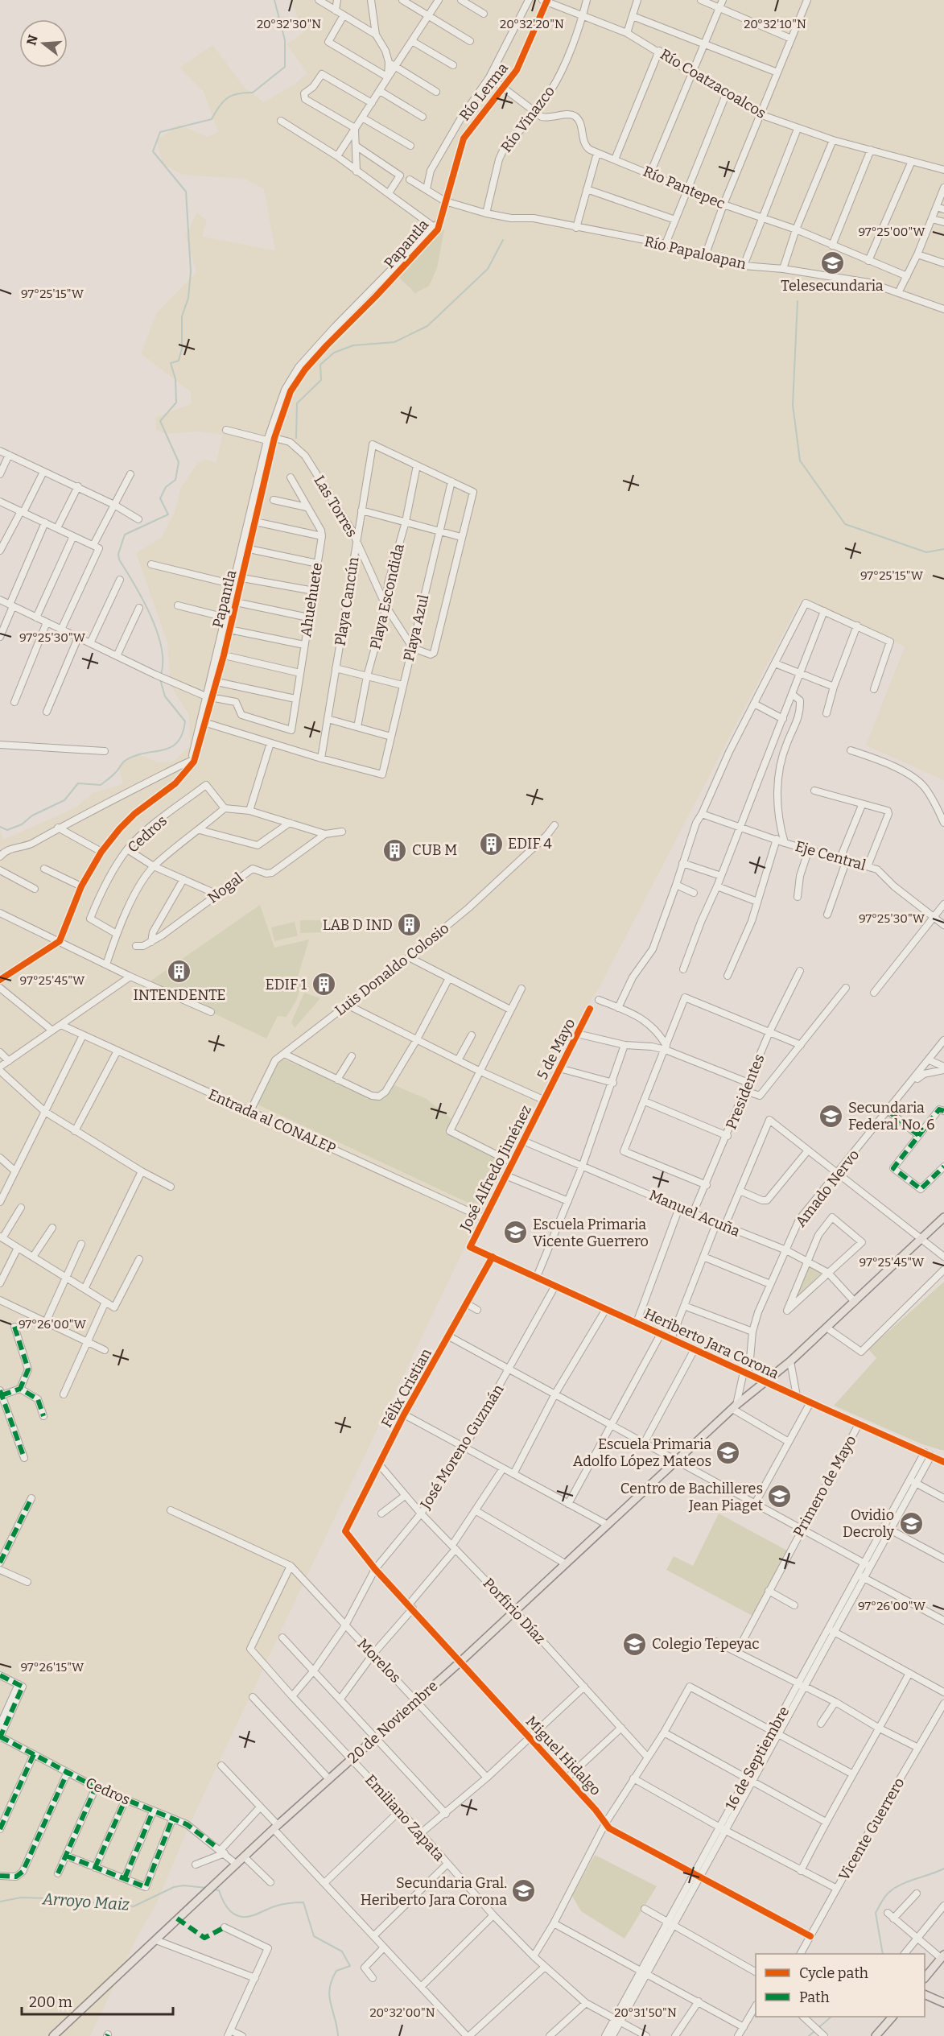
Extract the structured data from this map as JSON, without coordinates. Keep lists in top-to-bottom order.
{
  "streets": {
    "main road": ["20 de Noviembre"],
    "street": [
      "Río Coatzacoalcos",
      "Río Lerma",
      "Río Vinazco",
      "Río Pantepec",
      "Papantla",
      "Río Papaloapan",
      "Las Torres",
      "Playa Escondida",
      "Ahuehuete",
      "Playa Cancún",
      "Playa Azul",
      "Cedros",
      "Eje Central",
      "Nogal",
      "Luis Donaldo Colosio",
      "5 de Mayo",
      "Presidentes",
      "Entrada al CONALEP",
      "José Alfredo Jiménez",
      "Amado Nervo",
      "Manuel Acuña",
      "Heriberto Jara Corona",
      "Félix Cristian",
      "José Moreno Guzmán",
      "Primero de Mayo",
      "Porfirio Díaz",
      "Morelos",
      "Miguel Hidalgo",
      "16 de Septiembre",
      "Emiliano Zapata",
      "Vicente Guerrero"
    ]
  },
  "crossings": [
    ["Río Coatzacoalcos", "Río Lerma"],
    ["Río Coatzacoalcos", "Río Vinazco"],
    ["Río Lerma", "Papantla"],
    ["Río Lerma", "Río Papaloapan"],
    ["Río Vinazco", "Río Papaloapan"],
    ["Papantla", "Río Papaloapan"],
    ["Papantla", "Las Torres"],
    ["Papantla", "Ahuehuete"],
    ["Las Torres", "Playa Escondida"],
    ["Las Torres", "Playa Cancún"],
    ["Las Torres", "Playa Azul"],
    ["Playa Escondida", "Playa Cancún"],
    ["Playa Cancún", "Playa Azul"],
    ["Cedros", "20 de Noviembre"],
    ["Luis Donaldo Colosio", "Entrada al CONALEP"],
    ["5 de Mayo", "José Alfredo Jiménez"],
    ["Presidentes", "Manuel Acuña"],
    ["Entrada al CONALEP", "José Alfredo Jiménez"],
    ["José Alfredo Jiménez", "Manuel Acuña"],
    ["José Alfredo Jiménez", "Heriberto Jara Corona"],
    ["Amado Nervo", "Manuel Acuña"],
    ["Amado Nervo", "Heriberto Jara Corona"],
    ["Amado Nervo", "20 de Noviembre"],
    ["Manuel Acuña", "20 de Noviembre"],
    ["Heriberto Jara Corona", "Félix Cristian"],
    ["Heriberto Jara Corona", "José Moreno Guzmán"],
    ["Heriberto Jara Corona", "Primero de Mayo"],
    ["Heriberto Jara Corona", "20 de Noviembre"],
    ["Heriberto Jara Corona", "16 de Septiembre"],
    ["Félix Cristian", "Porfirio Díaz"],
    ["Félix Cristian", "Miguel Hidalgo"],
    ["José Moreno Guzmán", "Porfirio Díaz"],
    ["José Moreno Guzmán", "Morelos"],
    ["José Moreno Guzmán", "Miguel Hidalgo"],
    ["José Moreno Guzmán", "Emiliano Zapata"],
    ["Porfirio Díaz", "20 de Noviembre"],
    ["Morelos", "20 de Noviembre"],
    ["Morelos", "Emiliano Zapata"],
    ["20 de Noviembre", "Miguel Hidalgo"],
    ["20 de Noviembre", "Emiliano Zapata"],
    ["Miguel Hidalgo", "16 de Septiembre"],
    ["Miguel Hidalgo", "Vicente Guerrero"],
    ["16 de Septiembre", "Emiliano Zapata"]
  ],
  "water": ["Arroyo Maiz"],
  "places": {
    "school or university": [
      "Telesecundaria",
      "Secundaria Federal No. 6",
      "Escuela Primaria Vicente Guerrero",
      "Escuela Primaria Adolfo López Mateos",
      "Centro de Bachilleres Jean Piaget",
      "Ovidio Decroly",
      "Colegio Tepeyac",
      "Secundaria Gral. Heriberto Jara Corona"
    ],
    "building": [
      "EDIF 4",
      "CUB M",
      "LAB D IND",
      "INTENDENTE",
      "EDIF 1"
    ]
  },
  "legend": ["Cycle path", "Path"],
  "scale_bar": "200 m",
  "north": "left",
  "coordinates": [
    "20°32'30\"N",
    "20°32'20\"N",
    "20°32'10\"N",
    "97°25'00\"W",
    "97°25'15\"W",
    "97°25'30\"W",
    "97°25'45\"W",
    "97°26'00\"W",
    "97°26'15\"W",
    "20°32'00\"N",
    "20°31'50\"N"
  ]
}
